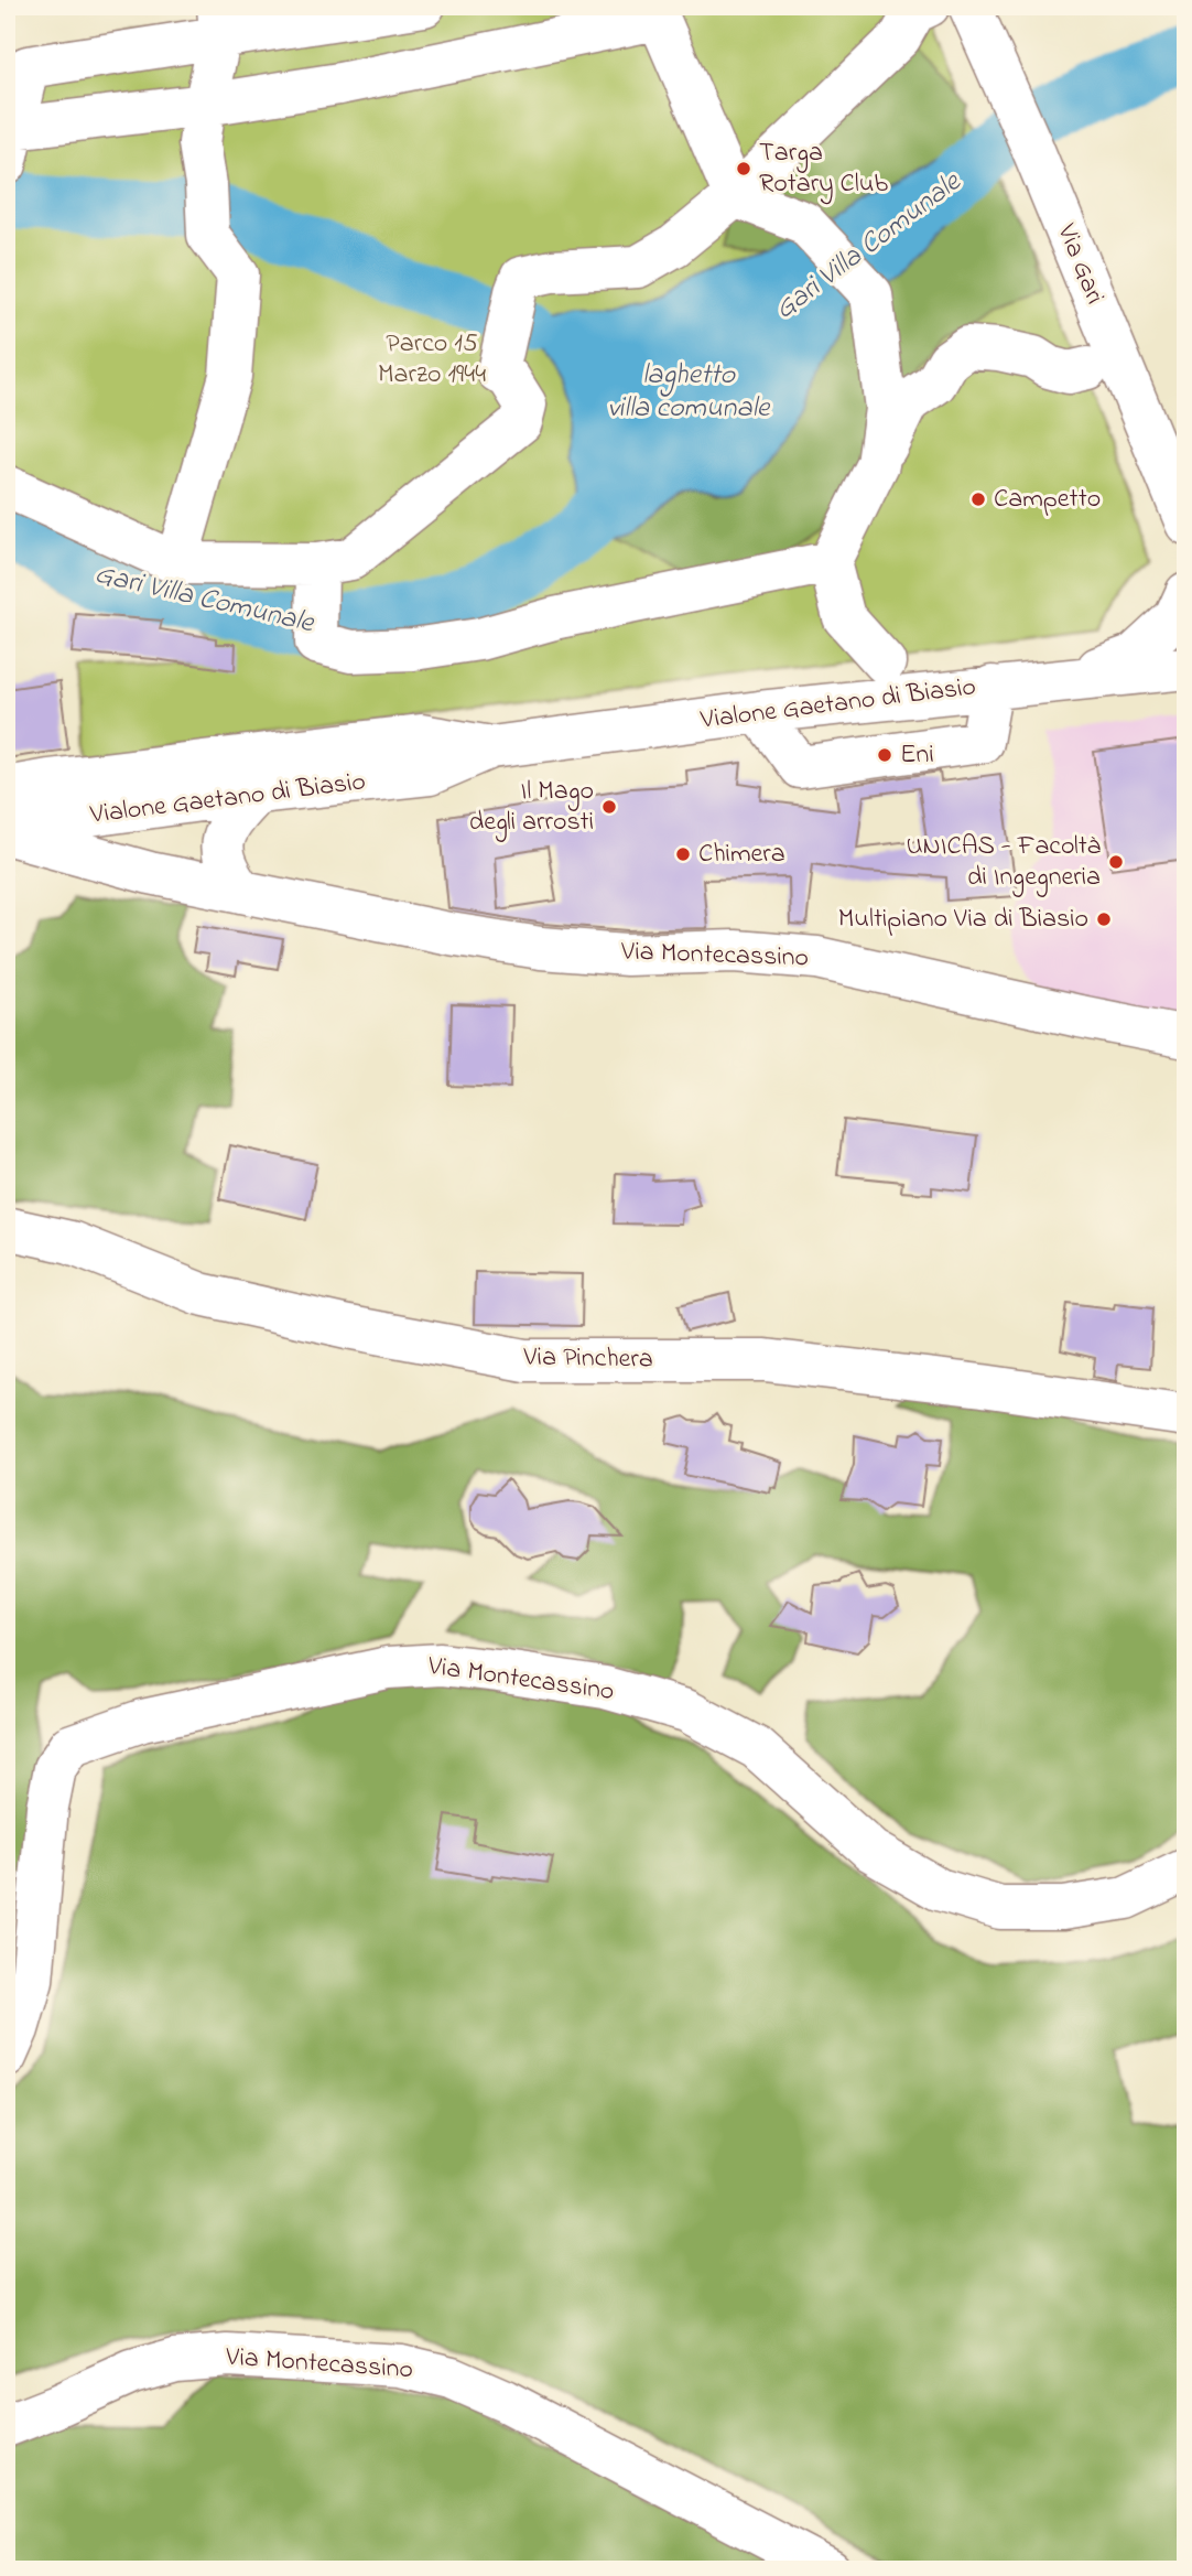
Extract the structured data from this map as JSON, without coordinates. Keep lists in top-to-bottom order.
{
  "streets": {
    "street": [
      "Via Gari",
      "Vialone Gaetano di Biasio",
      "Via Montecassino",
      "Via Pinchera"
    ]
  },
  "crossings": [
    ["Vialone Gaetano di Biasio", "Via Montecassino"]
  ],
  "water": ["Gari Villa Comunale", "laghetto villa comunale"],
  "parks": ["Parco 15 Marzo 1944"],
  "places": [
    "Targa Rotary Club",
    "Campetto",
    "Eni",
    "Il Mago degli arrosti",
    "Chimera",
    "UNICAS - Facoltà di Ingegneria",
    "Multipiano Via di Biasio"
  ]
}
